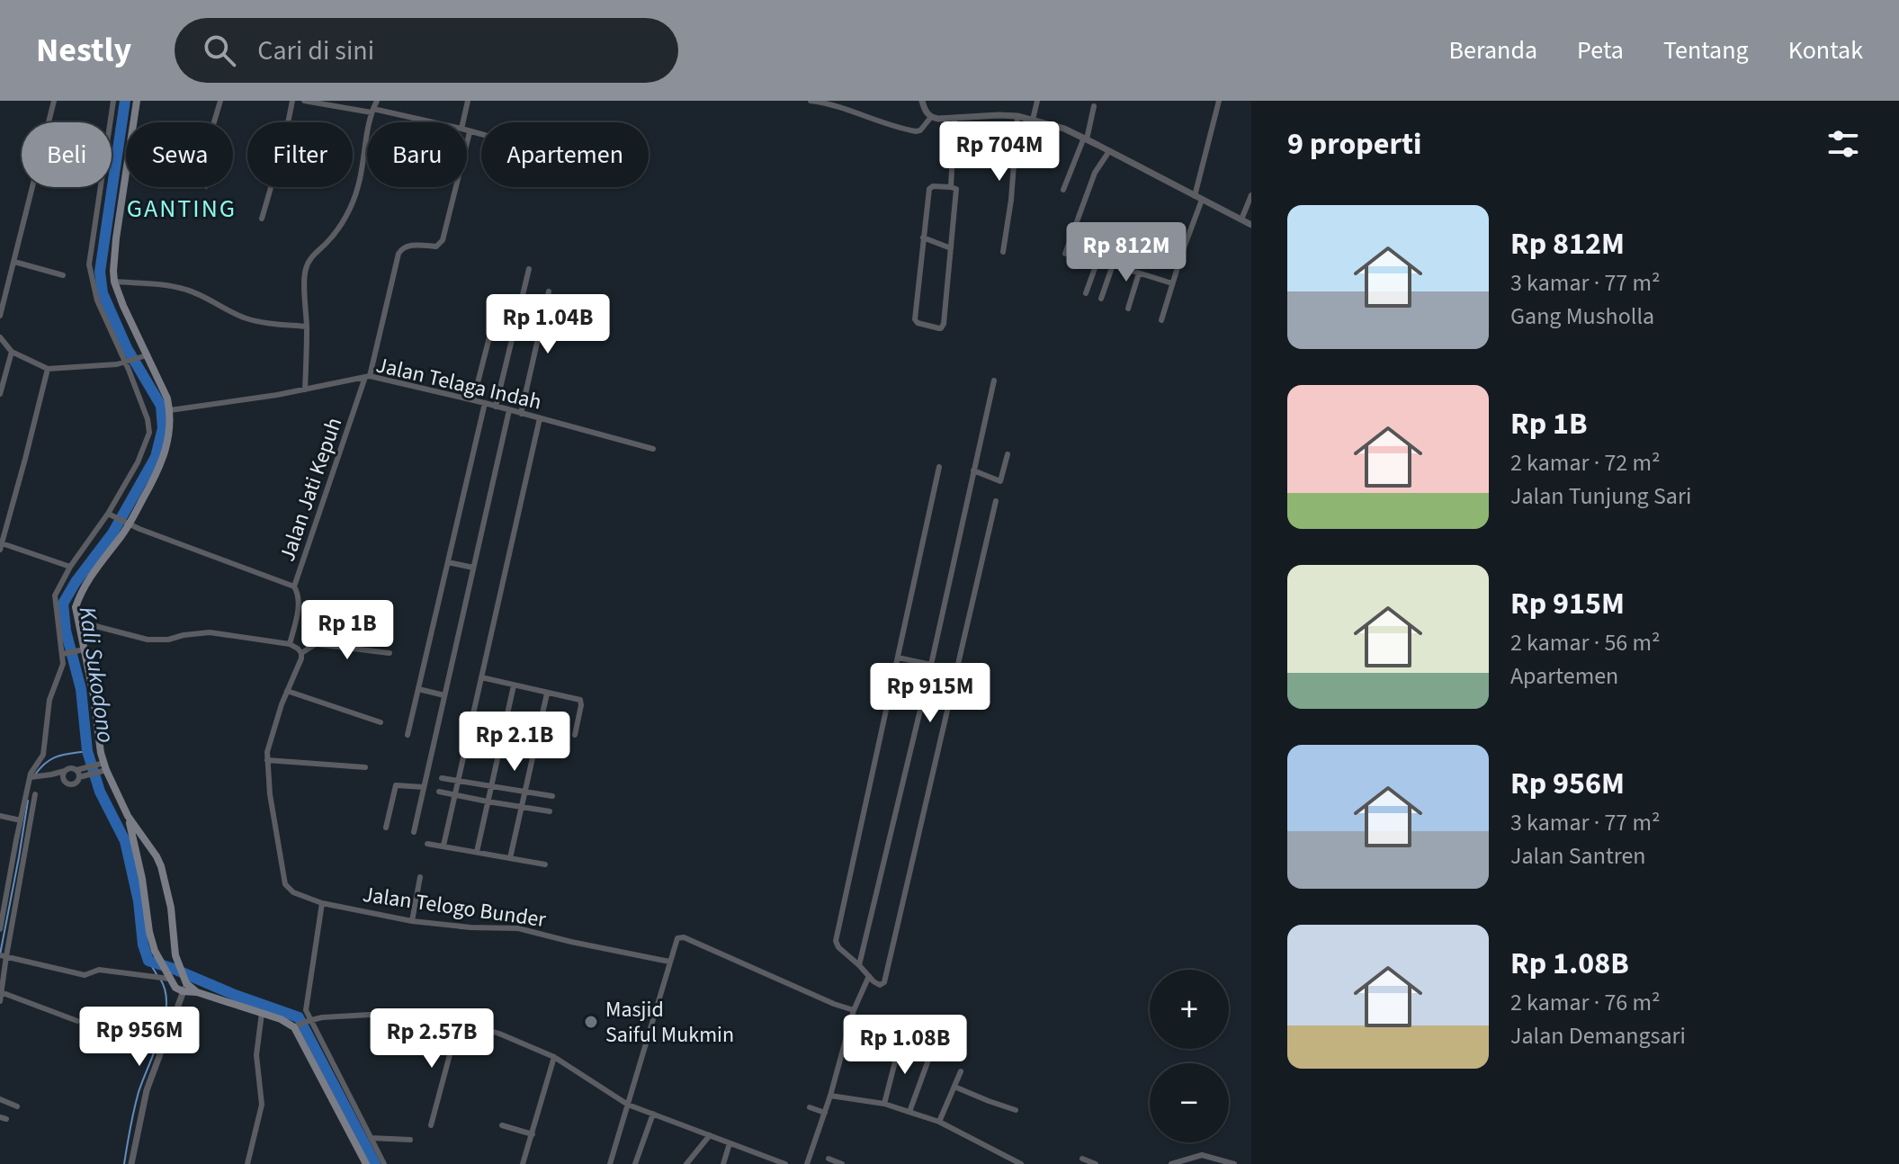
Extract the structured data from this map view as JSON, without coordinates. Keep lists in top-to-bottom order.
{
  "streets": {
    "street": ["Jalan Telaga Indah", "Jalan Jati Kepuh", "Jalan Telogo Bunder"]
  },
  "crossings": [
    ["Jalan Telaga Indah", "Jalan Jati Kepuh"]
  ],
  "districts": ["GANTING"],
  "water": ["Kali Sukodono"],
  "places": ["Masjid Saiful Mukmin"],
  "page": {
    "header": "Nestly",
    "search": "Cari di sini",
    "nav": [
      "Beranda",
      "Peta",
      "Tentang",
      "Kontak"
    ],
    "heading": "9 properti",
    "price": [
      "Rp 704M",
      "Rp 812M",
      "Rp 1.04B",
      "Rp 1B",
      "Rp 915M",
      "Rp 2.1B",
      "Rp 956M",
      "Rp 2.57B",
      "Rp 1.08B"
    ],
    "chip": [
      "Beli",
      "Sewa",
      "Filter",
      "Baru",
      "Apartemen"
    ],
    "list": [
      {
        "name": "Rp 812M",
        "note": "3 kamar · 77 m² · Gang Musholla"
      },
      {
        "name": "Rp 1B",
        "note": "2 kamar · 72 m² · Jalan Tunjung Sari"
      },
      {
        "name": "Rp 915M",
        "note": "2 kamar · 56 m² · Apartemen"
      },
      {
        "name": "Rp 956M",
        "note": "3 kamar · 77 m² · Jalan Santren"
      },
      {
        "name": "Rp 1.08B",
        "note": "2 kamar · 76 m² · Jalan Demangsari"
      }
    ],
    "map_buttons": ["+", "−"]
  }
}
